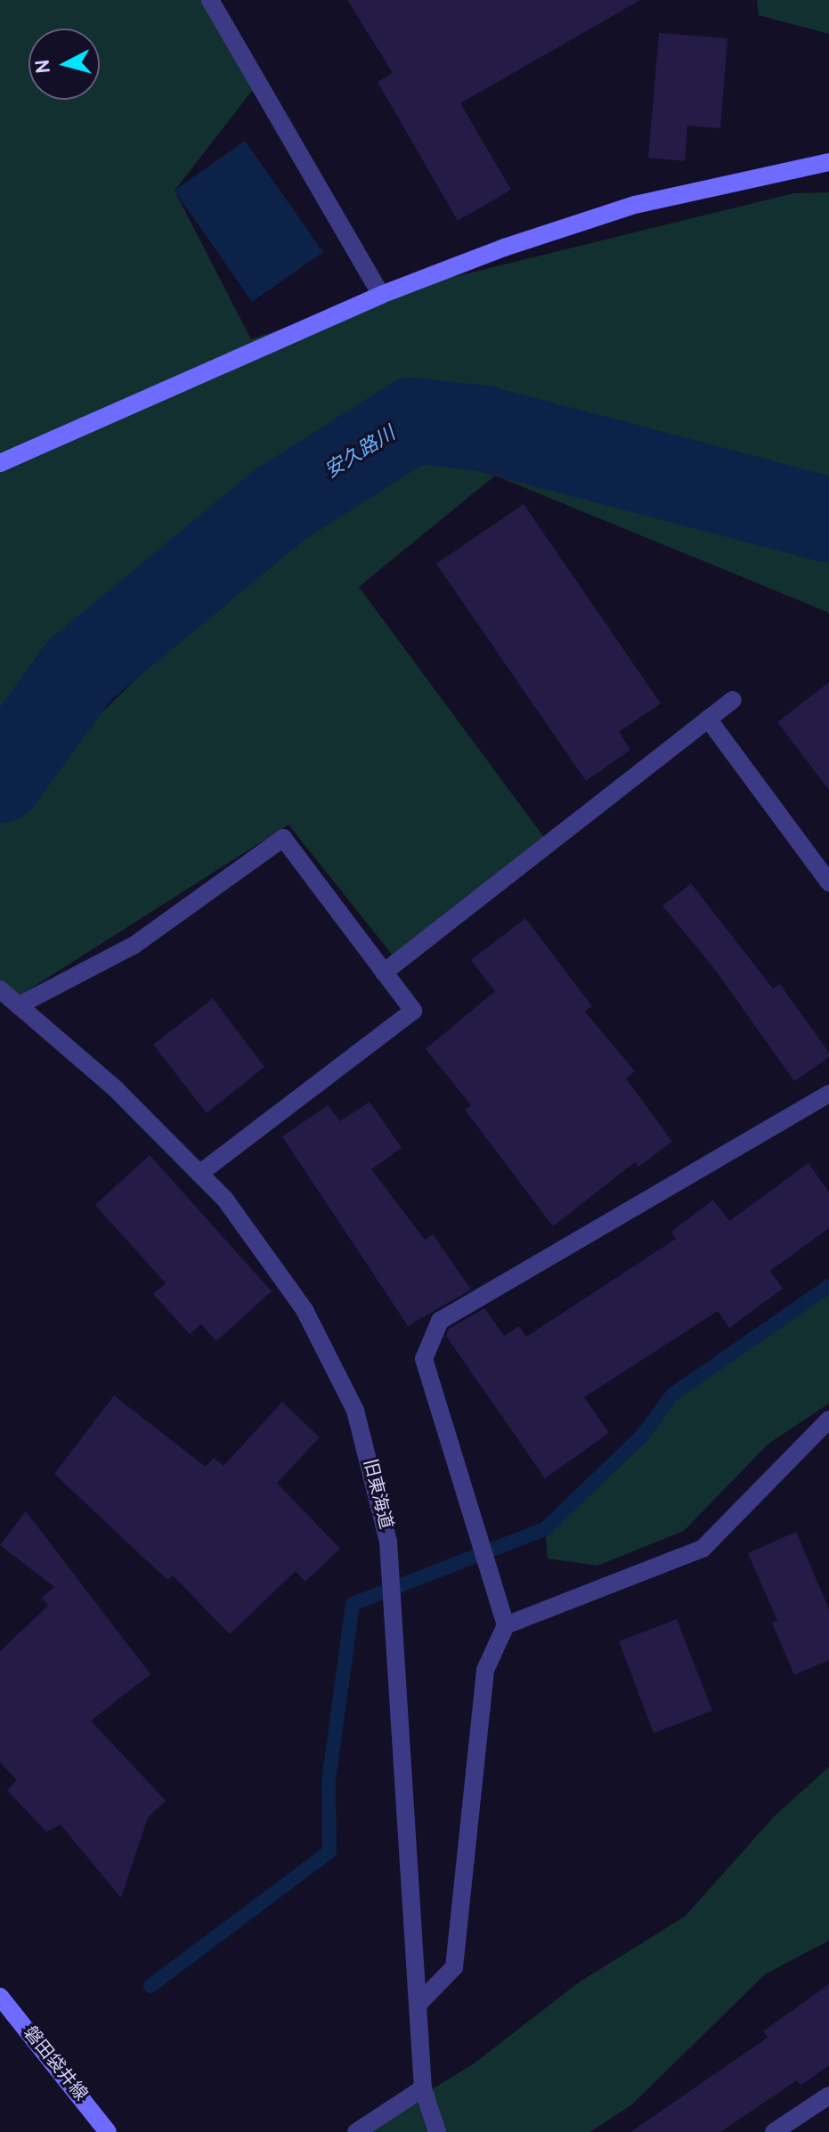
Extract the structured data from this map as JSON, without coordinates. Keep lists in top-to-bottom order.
{
  "streets": {
    "street": ["旧東海道", "磐田袋井線"]
  },
  "water": ["安久路川"],
  "north": "left"
}
